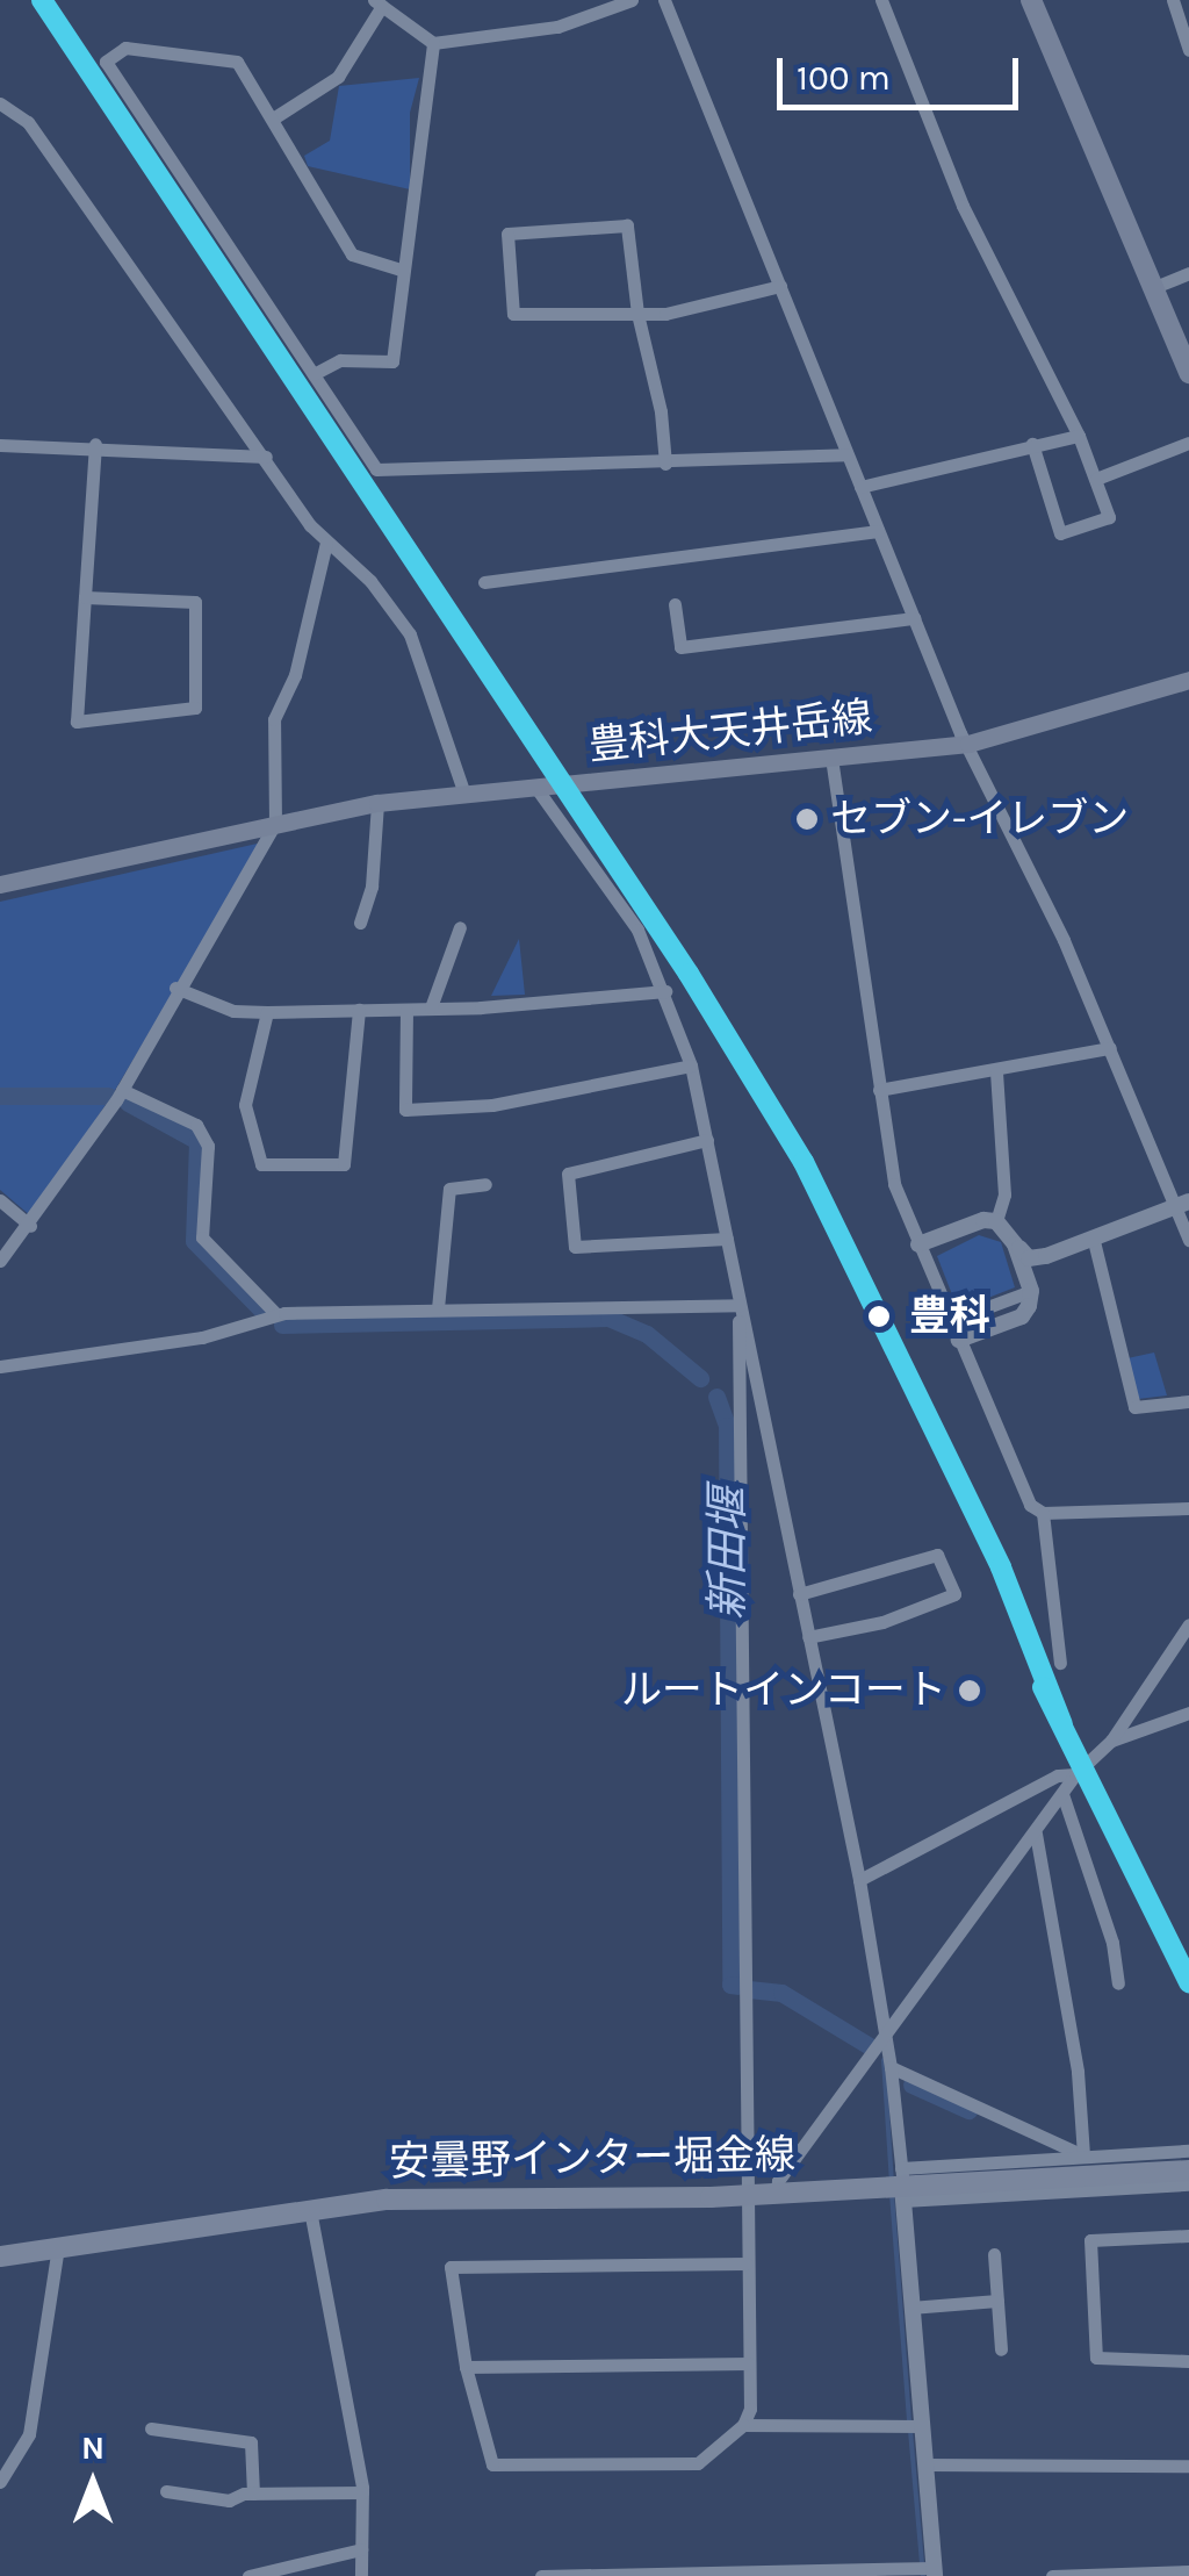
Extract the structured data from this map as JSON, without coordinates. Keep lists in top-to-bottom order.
{
  "streets": {
    "main road": ["豊科大天井岳線", "安曇野インター堀金線"]
  },
  "water": ["新田堰"],
  "places": ["セブン-イレブン", "豊科", "ルートインコート"],
  "scale_bar": "100 m",
  "north": "top"
}
